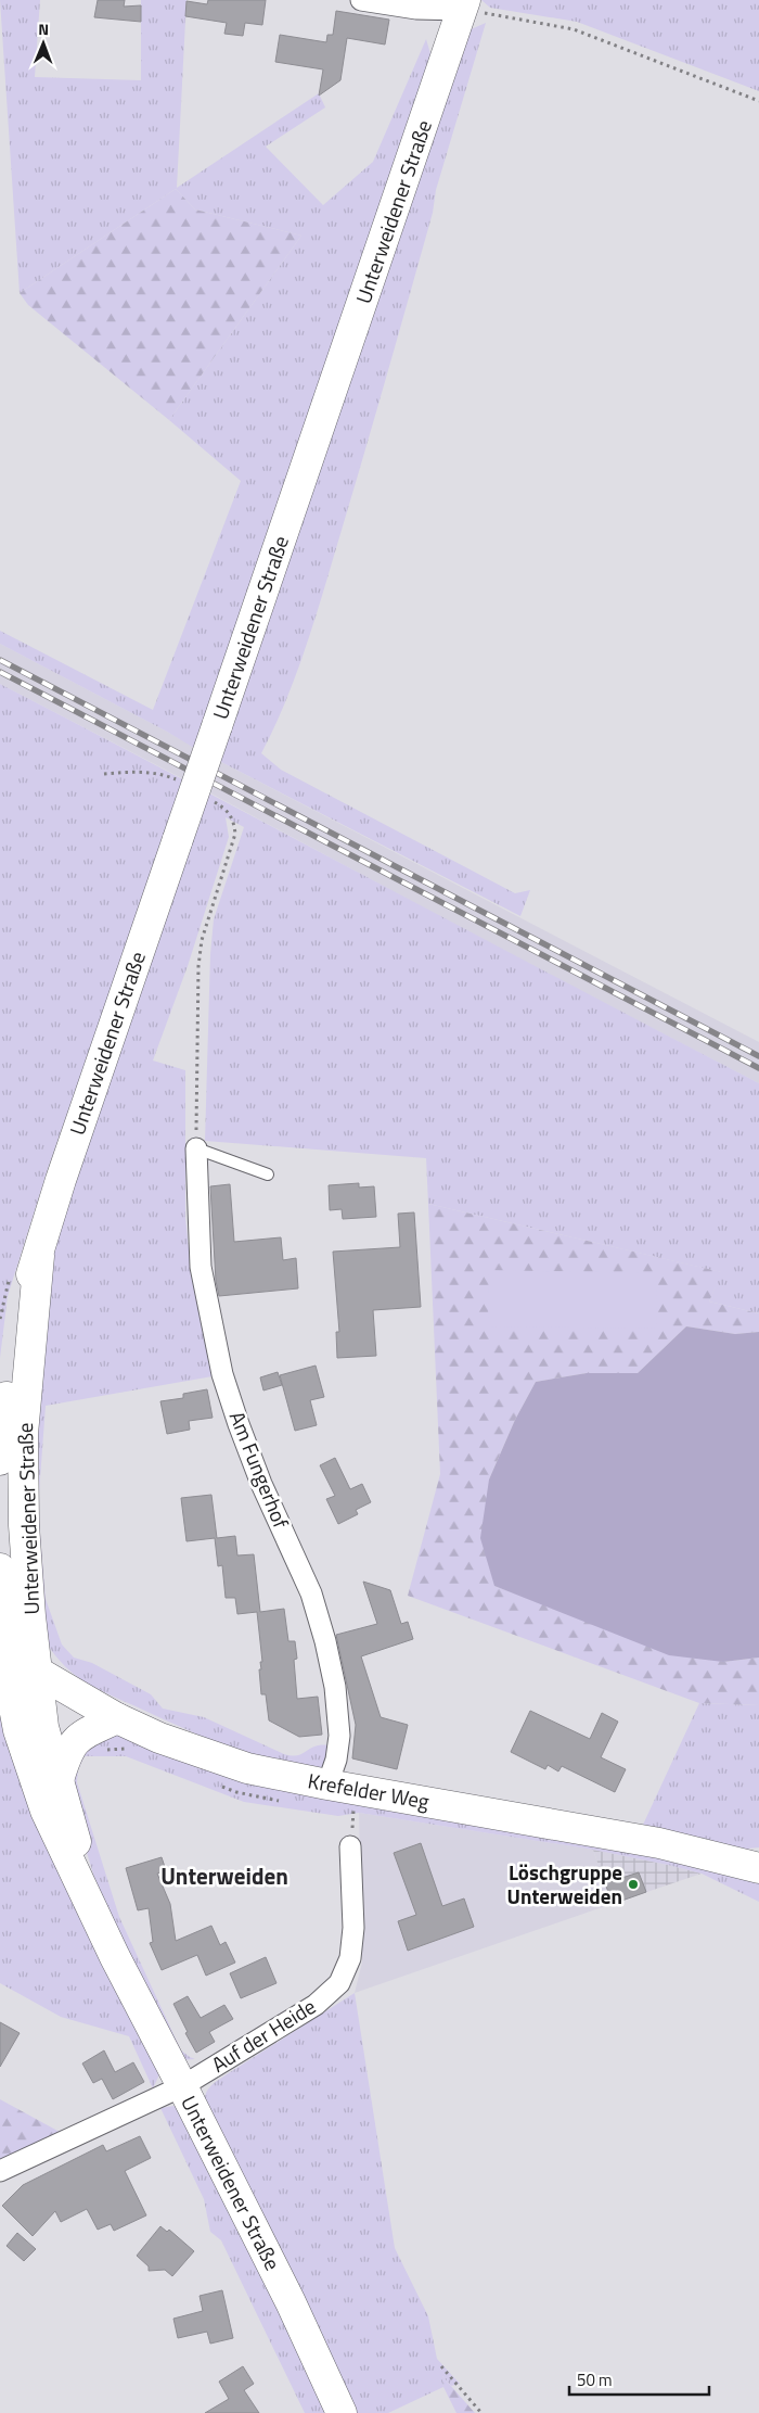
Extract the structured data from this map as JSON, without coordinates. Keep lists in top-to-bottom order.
{
  "streets": {
    "street": [
      "Unterweidener Straße",
      "Am Fungerhof",
      "Krefelder Weg",
      "Auf der Heide"
    ]
  },
  "crossings": [
    ["Unterweidener Straße", "Krefelder Weg"],
    ["Unterweidener Straße", "Auf der Heide"],
    ["Am Fungerhof", "Krefelder Weg"]
  ],
  "districts": ["Unterweiden"],
  "places": ["Löschgruppe Unterweiden"],
  "scale_bar": "50 m",
  "north": "top"
}
